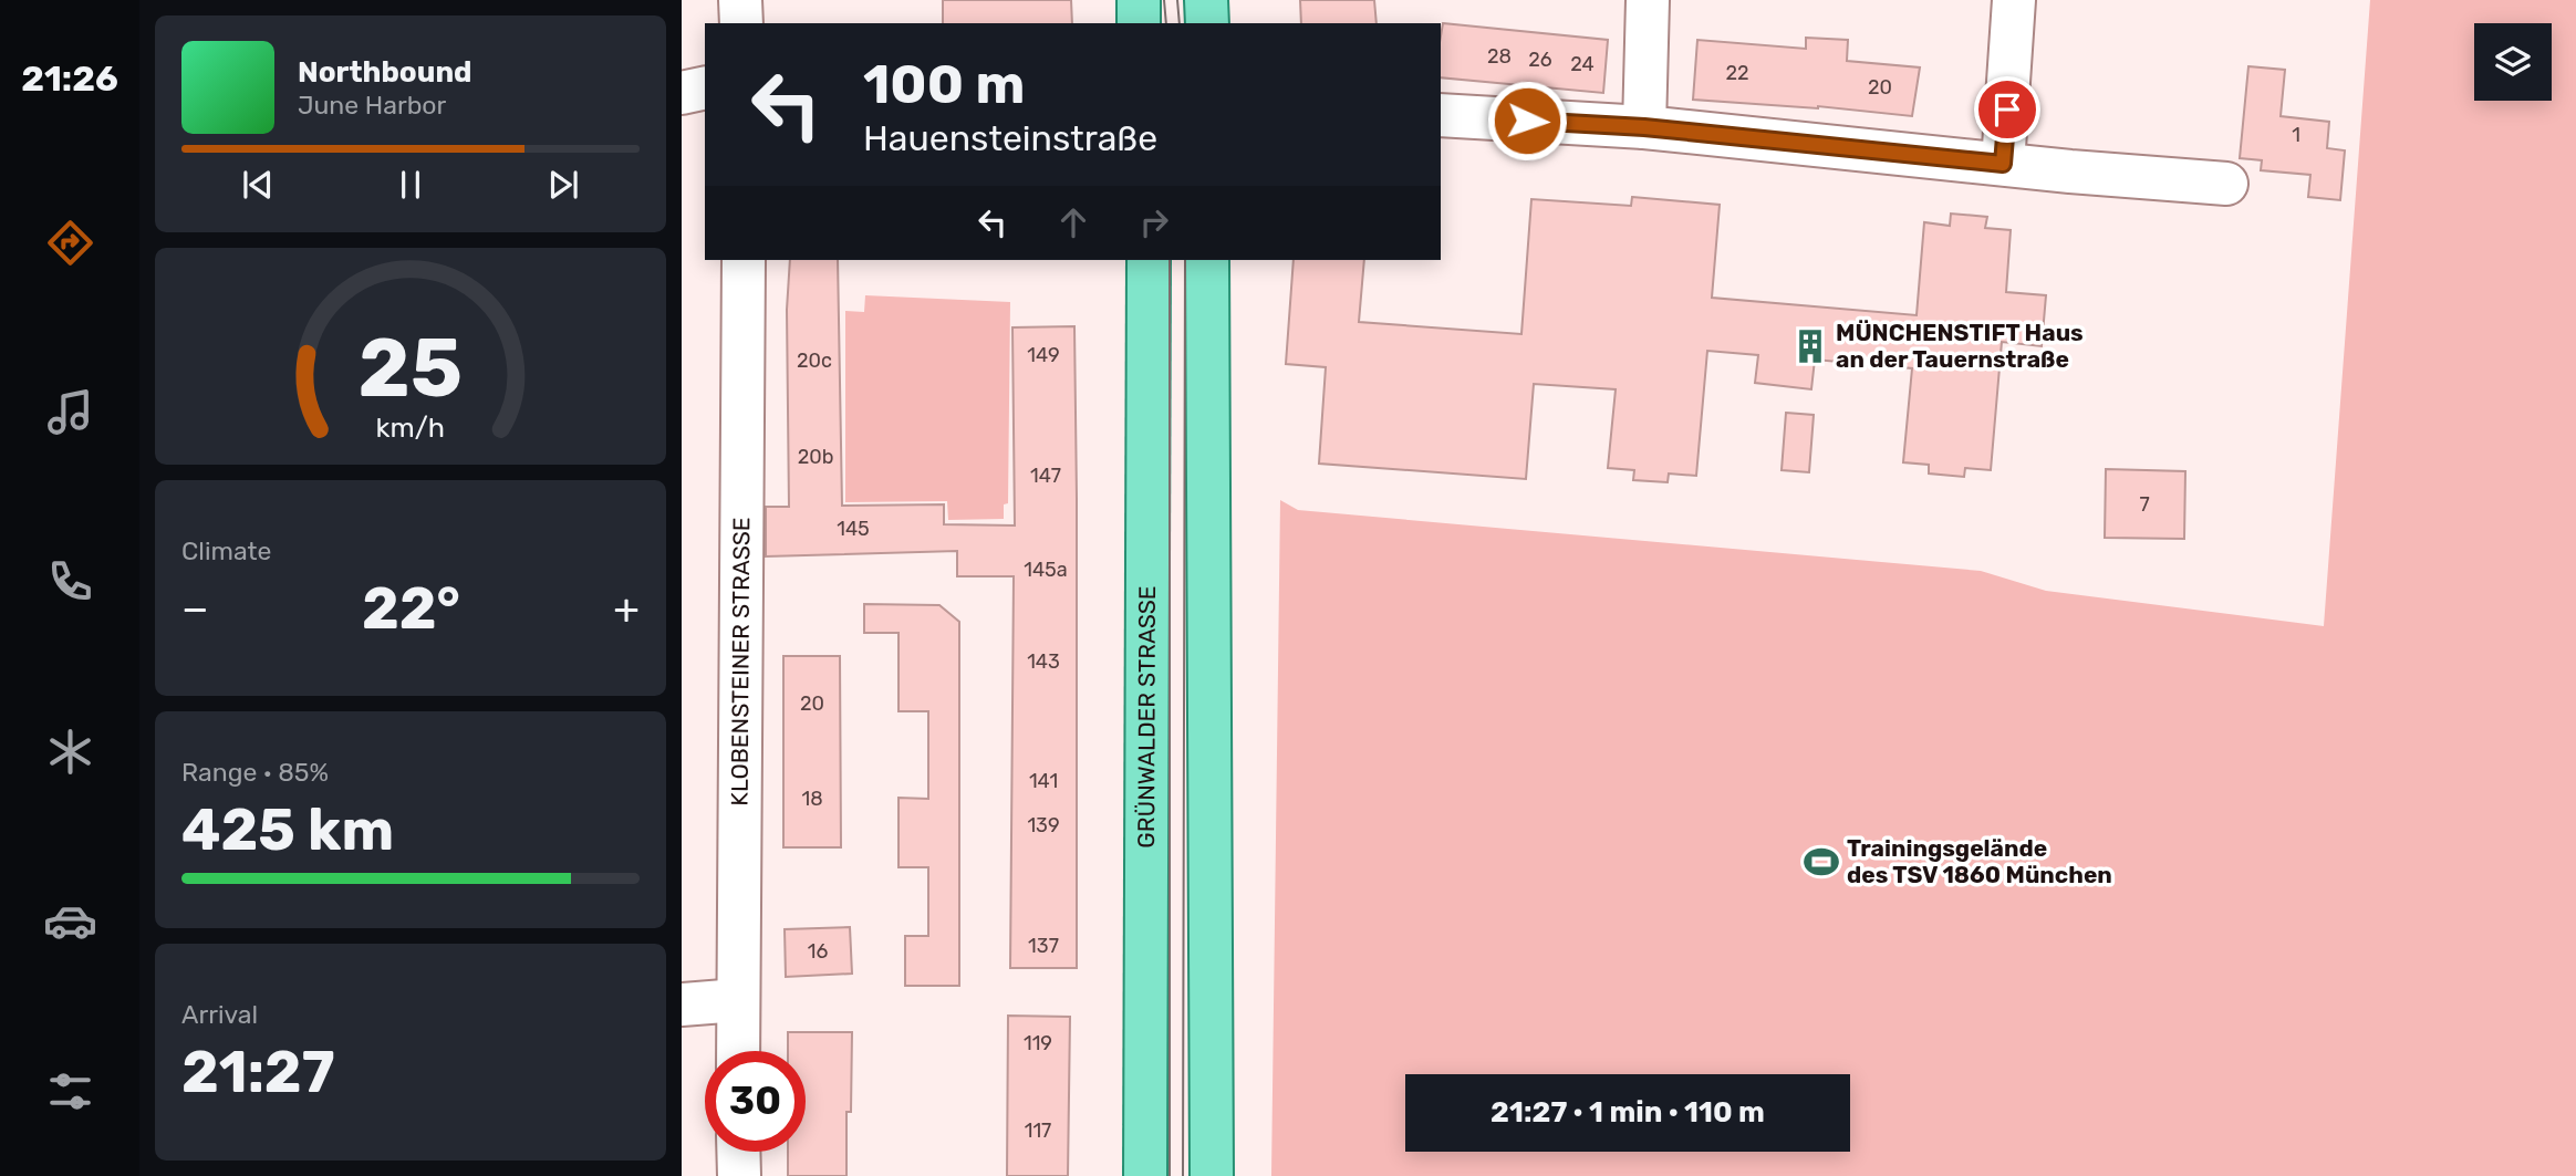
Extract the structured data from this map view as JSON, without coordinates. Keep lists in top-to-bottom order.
{
  "streets": {
    "main road": ["GRÜNWALDER STRASSE"],
    "street": ["KLOBENSTEINER STRASSE"]
  },
  "places": {
    "building": ["MÜNCHENSTIFT Haus an der Tauernstraße"],
    "sports": ["Trainingsgelände des TSV 1860 München"]
  },
  "house_numbers": [
    "28",
    "26",
    "24",
    "22",
    "20",
    "1",
    "149",
    "20c",
    "20b",
    "147",
    "7",
    "145",
    "145a",
    "143",
    "20",
    "141",
    "18",
    "139",
    "137",
    "16",
    "119",
    "117"
  ],
  "page": {
    "tabs": "21:26",
    "turn": ["100 m", "Hauensteinstraße"],
    "song": ["Northbound", "June Harbor"],
    "tile": [
      "Climate",
      ["Range · 85%", "425 km"],
      ["Arrival", "21:27"]
    ],
    "heat": ["−", "22°", "+"],
    "limit": "30",
    "trip": "21:27 · 1 min · 110 m",
    "gauge": ["25", "km/h"]
  }
}
